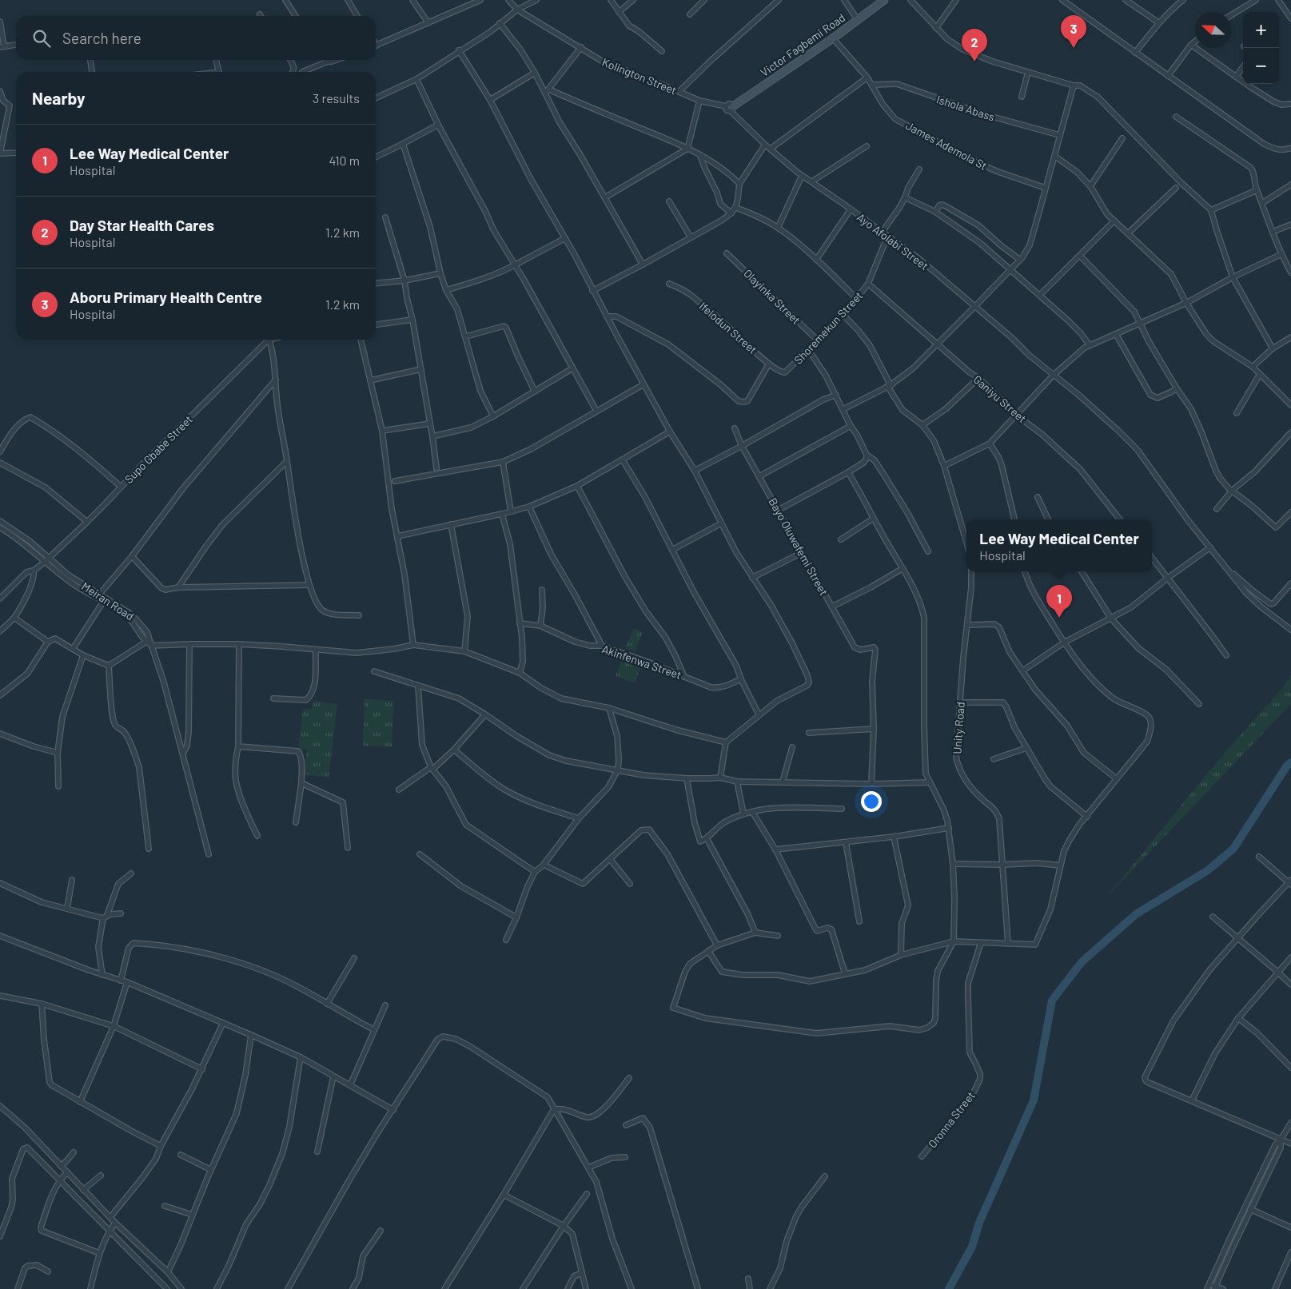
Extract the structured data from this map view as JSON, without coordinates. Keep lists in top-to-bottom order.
{
  "streets": {
    "street": [
      "Victor Fagbemi Road",
      "Kolington Street",
      "Ishola Abass",
      "James Ademola St",
      "Ayo Afolabi Street",
      "Olayinka Street",
      "Ifelodun Street",
      "Shoremekun Street",
      "Ganiyu Street",
      "Supo Gbabe Street",
      "Bayo Oluwafemi Street",
      "Meiran Road",
      "Akinfenwa Street",
      "Unity Road",
      "Oronna Street"
    ]
  },
  "crossings": [
    ["Victor Fagbemi Road", "Kolington Street"],
    ["Victor Fagbemi Road", "James Ademola St"],
    ["Victor Fagbemi Road", "Ayo Afolabi Street"],
    ["Kolington Street", "Ayo Afolabi Street"],
    ["Ishola Abass", "James Ademola St"],
    ["Ayo Afolabi Street", "Shoremekun Street"],
    ["Olayinka Street", "Shoremekun Street"],
    ["Ifelodun Street", "Shoremekun Street"],
    ["Shoremekun Street", "Ganiyu Street"],
    ["Supo Gbabe Street", "Meiran Road"]
  ],
  "north": "left",
  "page": {
    "map_buttons": ["+", "−"],
    "pins": ["3", "2", "1"],
    "search": "Search here",
    "heading": ["Nearby", "3 results"],
    "list": [
      {
        "mark": "1",
        "name": "Lee Way Medical Center",
        "note": "Hospital",
        "value": "410 m"
      },
      {
        "mark": "2",
        "name": "Day Star Health Cares",
        "note": "Hospital",
        "value": "1.2 km"
      },
      {
        "mark": "3",
        "name": "Aboru Primary Health Centre",
        "note": "Hospital",
        "value": "1.2 km"
      }
    ],
    "popup": ["Lee Way Medical Center", "Hospital"]
  }
}
